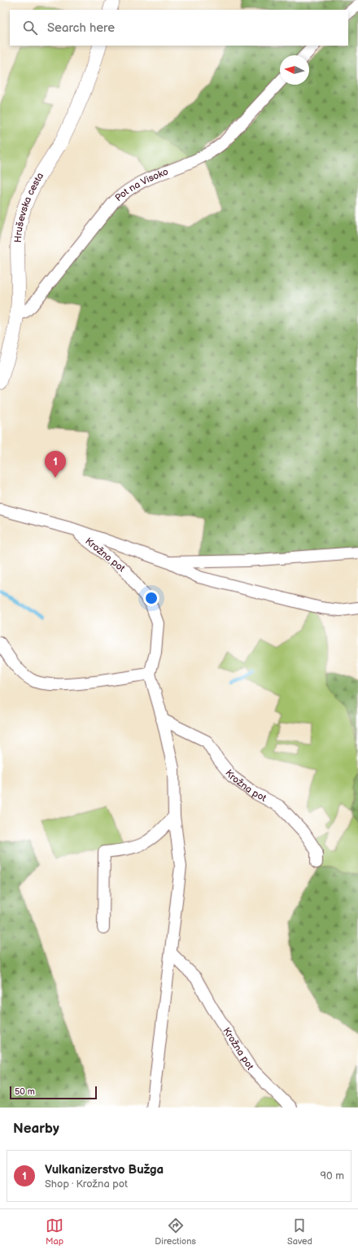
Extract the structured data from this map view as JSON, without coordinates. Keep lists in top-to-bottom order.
{
  "streets": {
    "street": ["Pot na Visoko", "Hruševska cesta", "Krožna pot"]
  },
  "crossings": [
    ["Pot na Visoko", "Hruševska cesta"]
  ],
  "scale_bar": "50 m",
  "north": "left",
  "page": {
    "search": "Search here",
    "pins": "1",
    "scale": "50 m",
    "heading": "Nearby",
    "list": [
      {
        "mark": "1",
        "name": "Vulkanizerstvo Bužga",
        "note": "Shop · Krožna pot",
        "value": "90 m"
      }
    ],
    "nav": ["Map", "Directions", "Saved"]
  }
}
